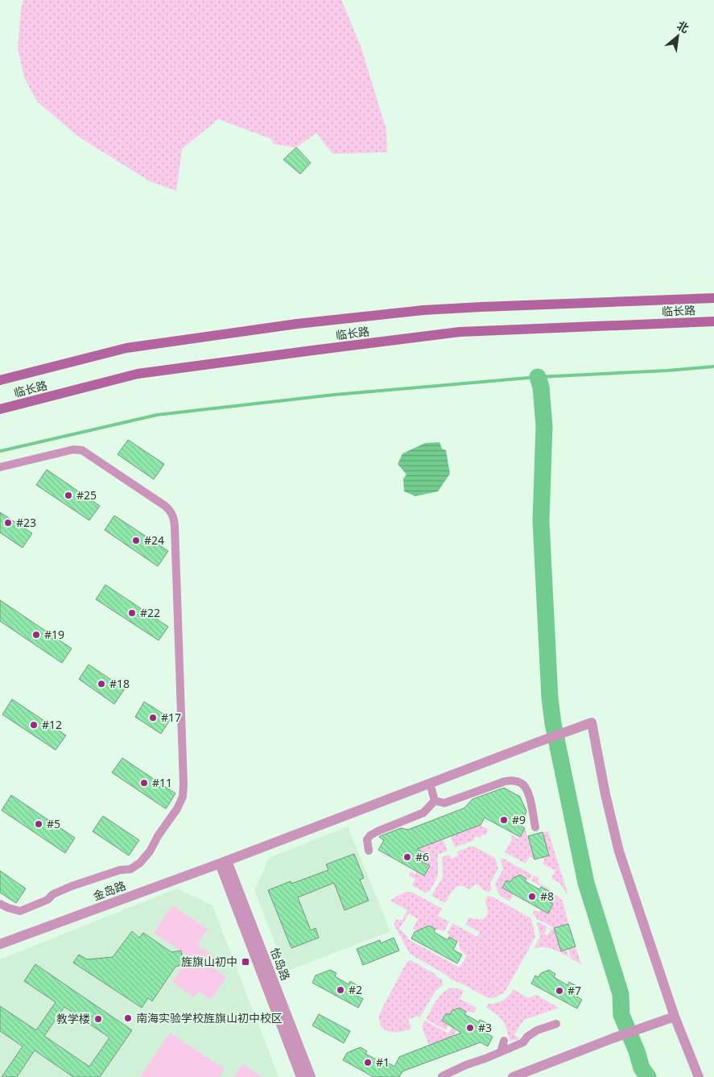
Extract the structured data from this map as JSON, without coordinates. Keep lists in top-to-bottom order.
{
  "streets": {
    "main road": ["临长路"],
    "street": ["金岛路", "怡岛路"]
  },
  "crossings": [
    ["金岛路", "怡岛路"]
  ],
  "places": {
    "other": [
      "#25",
      "#23",
      "#24",
      "#22",
      "#19",
      "#18",
      "#17",
      "#12",
      "#11",
      "#9",
      "#5",
      "#6",
      "#8",
      "#2",
      "#7",
      "南海实验学校旌旗山初中校区",
      "教学楼",
      "#3",
      "#1"
    ],
    "transit": ["旌旗山初中"]
  },
  "north": "top right"
}
